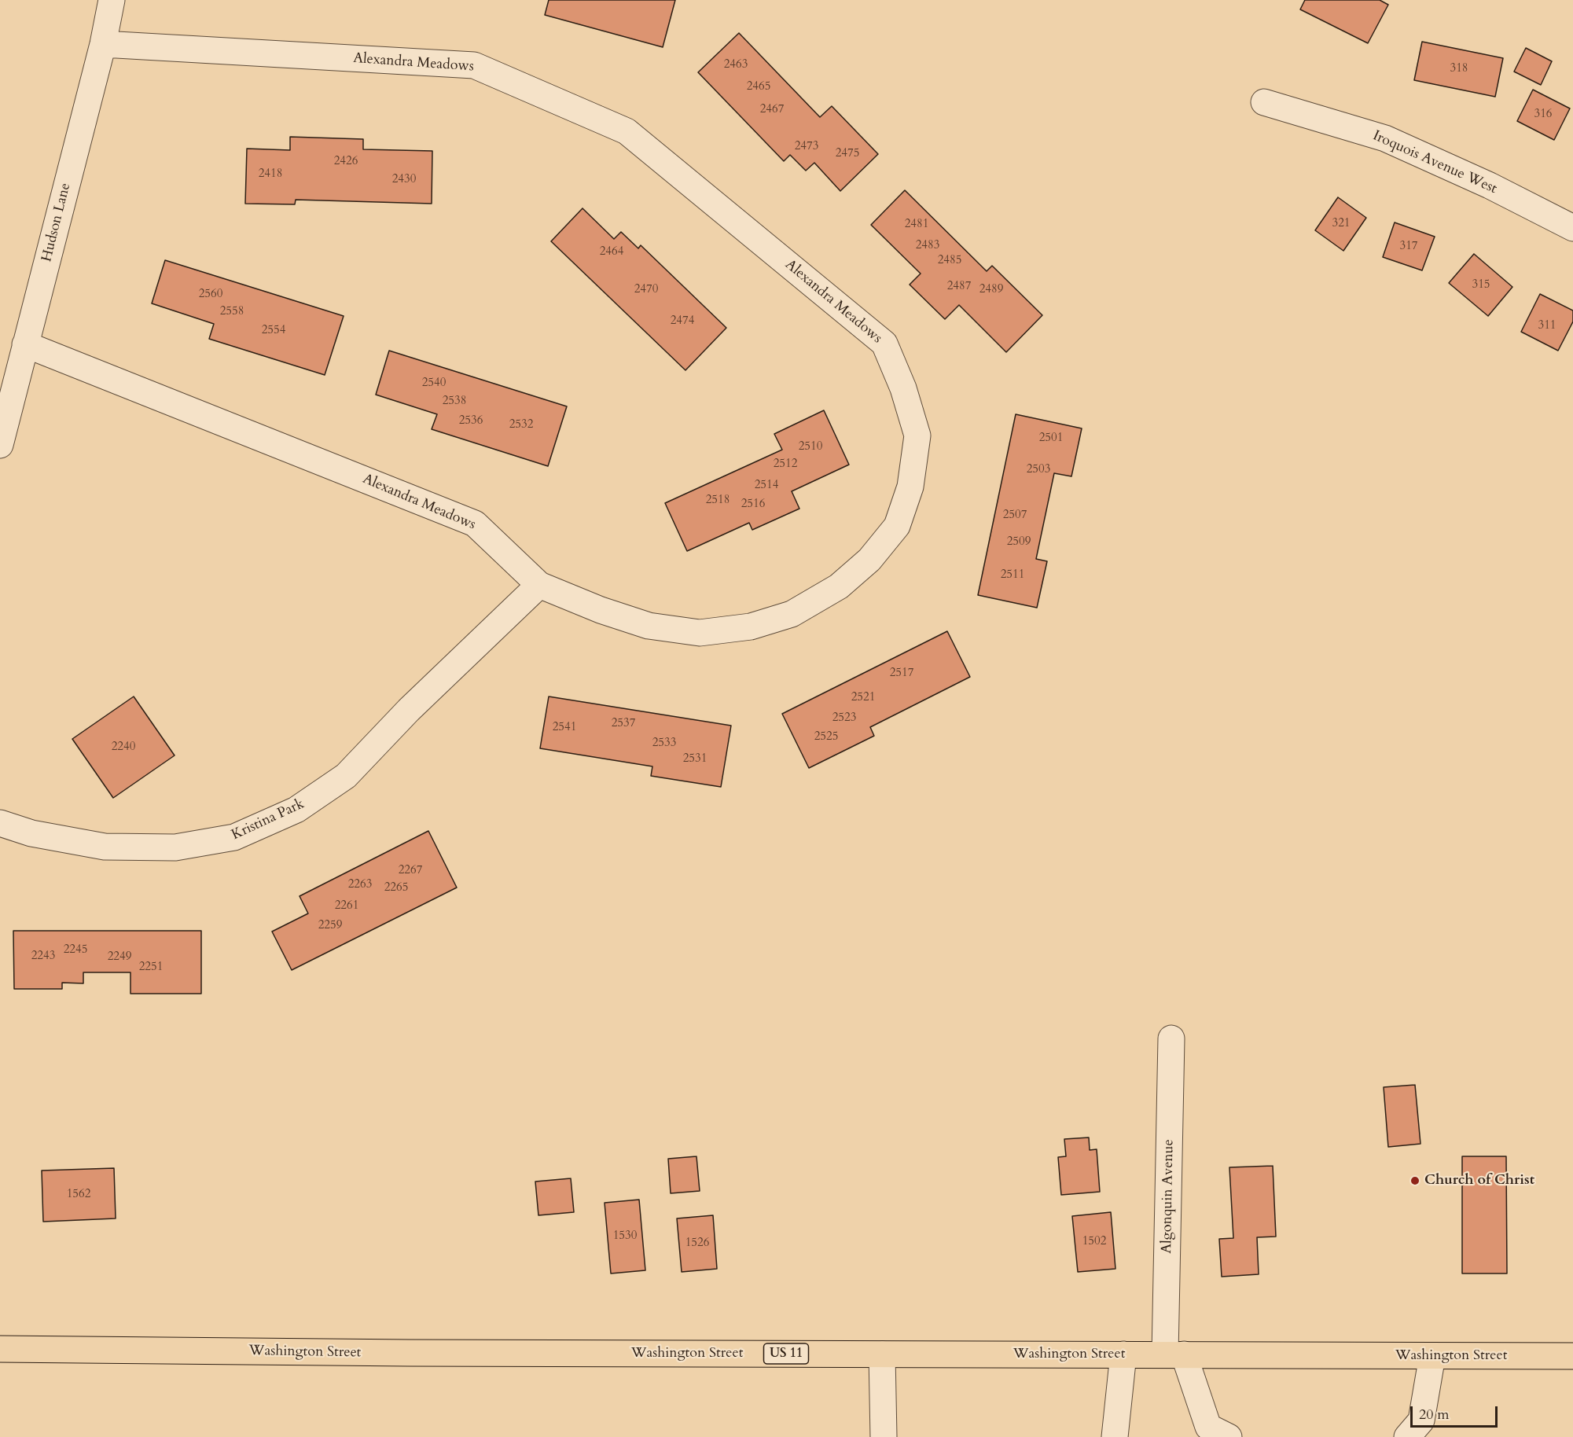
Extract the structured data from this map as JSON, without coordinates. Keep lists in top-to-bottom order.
{
  "streets": {
    "main road": ["Washington Street", "US 11"],
    "street": [
      "Alexandra Meadows",
      "Iroquois Avenue West",
      "Hudson Lane",
      "Kristina Park",
      "Algonquin Avenue"
    ]
  },
  "crossings": [
    ["Alexandra Meadows", "Hudson Lane"],
    ["Alexandra Meadows", "Kristina Park"],
    ["Algonquin Avenue", "Washington Street"]
  ],
  "places": ["Church of Christ"],
  "house_numbers": [
    "2463",
    "318",
    "2465",
    "2467",
    "316",
    "2473",
    "2475",
    "2426",
    "2418",
    "2430",
    "321",
    "2481",
    "2483",
    "317",
    "2464",
    "2485",
    "315",
    "2487",
    "2470",
    "2489",
    "2560",
    "2558",
    "2474",
    "311",
    "2554",
    "2540",
    "2538",
    "2536",
    "2532",
    "2501",
    "2510",
    "2512",
    "2503",
    "2514",
    "2518",
    "2516",
    "2507",
    "2509",
    "2511",
    "2517",
    "2521",
    "2523",
    "2537",
    "2541",
    "2525",
    "2533",
    "2240",
    "2531",
    "2267",
    "2263",
    "2265",
    "2261",
    "2259",
    "2245",
    "2243",
    "2249",
    "2251",
    "1562",
    "1530",
    "1502",
    "1526"
  ],
  "scale_bar": "20 m"
}
